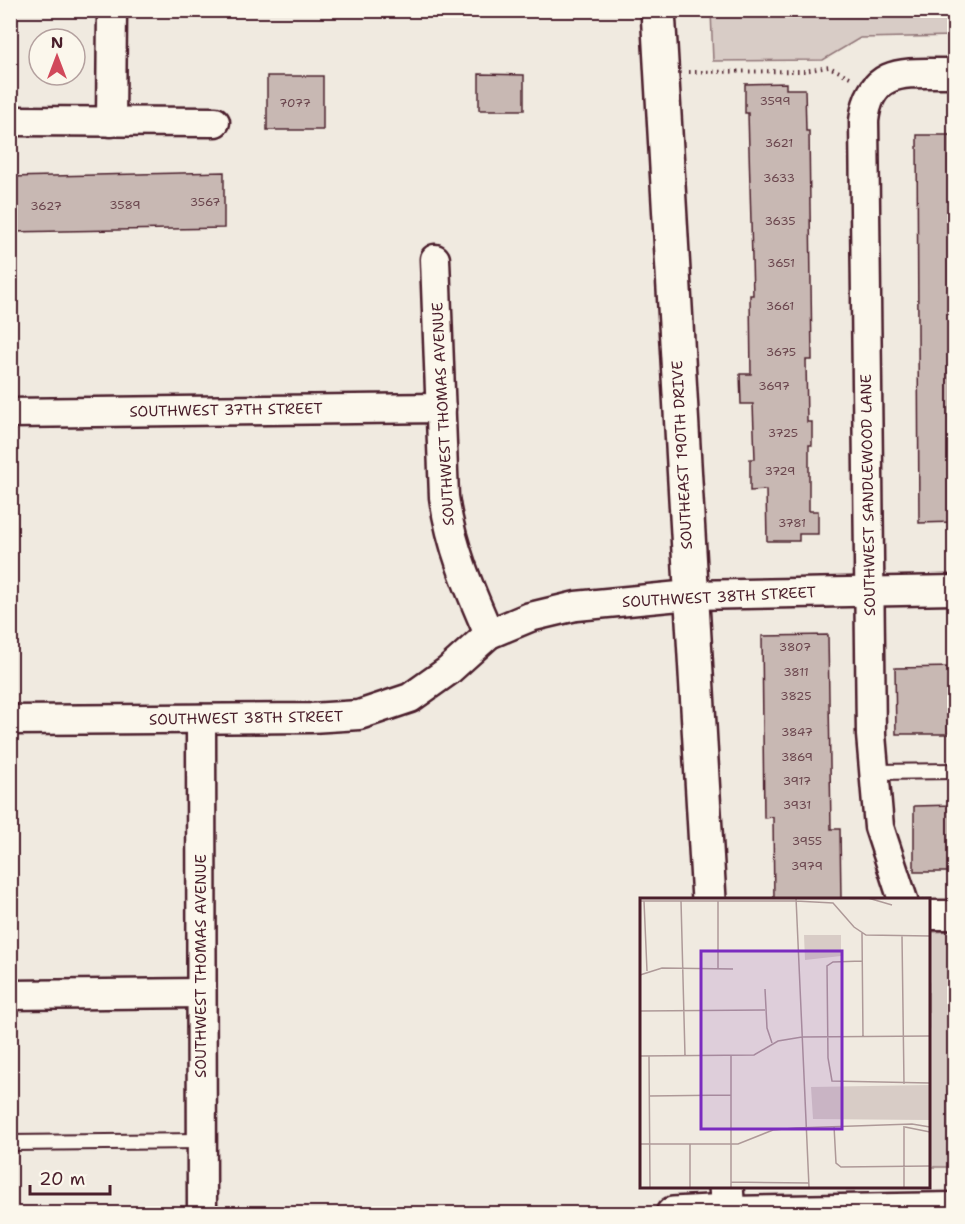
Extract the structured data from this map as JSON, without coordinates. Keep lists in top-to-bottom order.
{
  "streets": {
    "main road": ["SOUTHEAST 190TH DRIVE"],
    "street": [
      "SOUTHWEST 37TH STREET",
      "SOUTHWEST THOMAS AVENUE",
      "SOUTHWEST SANDLEWOOD LANE",
      "SOUTHWEST 38TH STREET"
    ]
  },
  "crossings": [
    ["SOUTHWEST 37TH STREET", "SOUTHWEST THOMAS AVENUE"],
    ["SOUTHWEST THOMAS AVENUE", "SOUTHWEST 38TH STREET"],
    ["SOUTHEAST 190TH DRIVE", "SOUTHWEST 38TH STREET"],
    ["SOUTHWEST SANDLEWOOD LANE", "SOUTHWEST 38TH STREET"]
  ],
  "house_numbers": [
    "3599",
    "7077",
    "3621",
    "3633",
    "3567",
    "3589",
    "3627",
    "3635",
    "3651",
    "3661",
    "3675",
    "3697",
    "3725",
    "3729",
    "3781",
    "3807",
    "3811",
    "3825",
    "3847",
    "3869",
    "3917",
    "3931",
    "3955",
    "3979"
  ],
  "scale_bar": "20 m",
  "north": "top"
}
